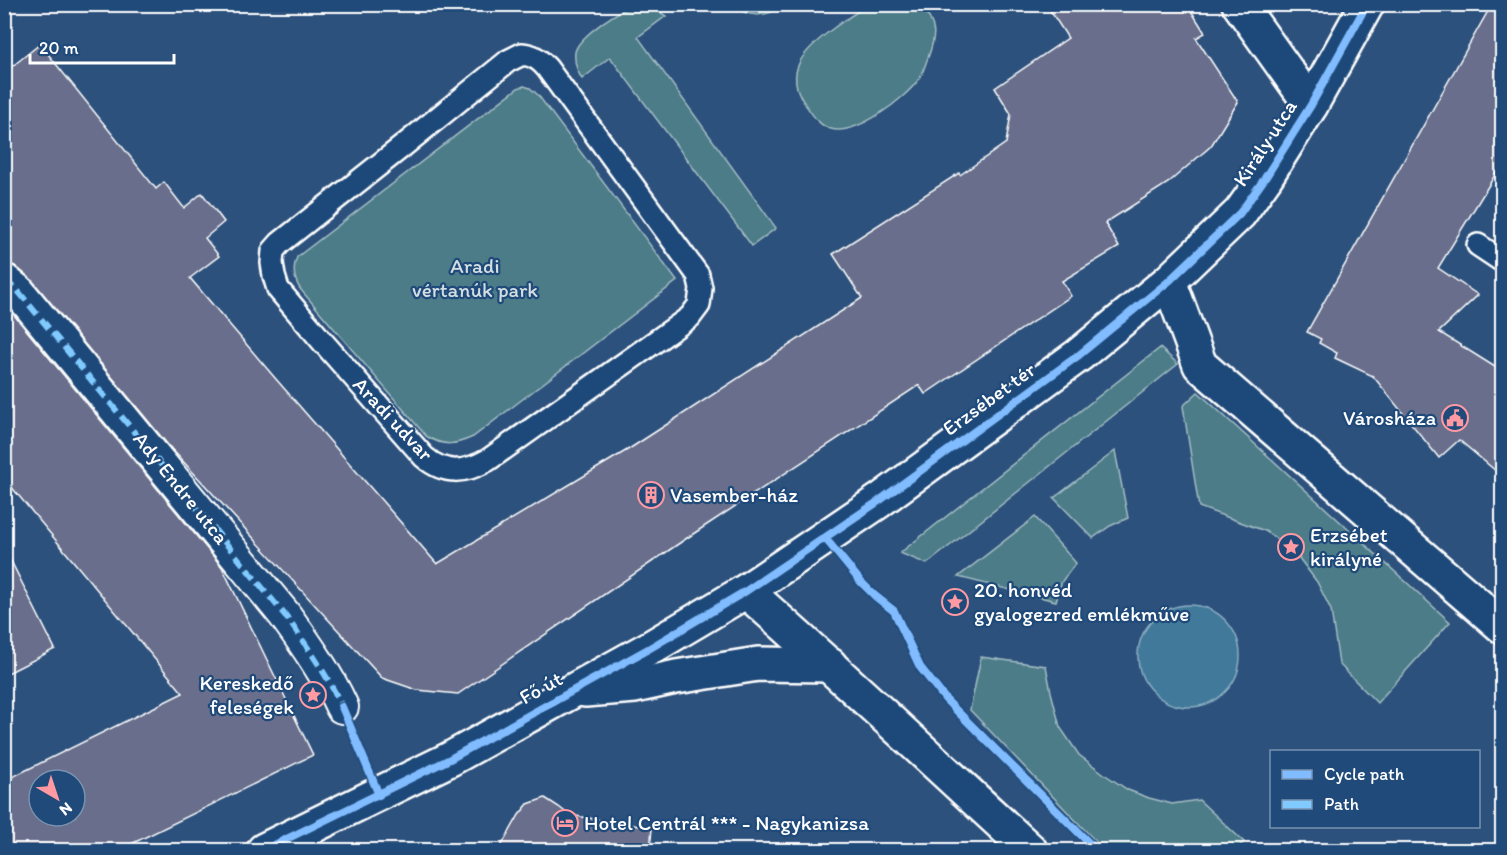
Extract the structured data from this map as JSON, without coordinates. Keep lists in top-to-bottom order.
{
  "streets": {
    "street": [
      "Király utca",
      "Erzsébet tér",
      "Ady Endre utca",
      "Fő út"
    ],
    "lane": ["Aradi udvar"]
  },
  "crossings": [
    ["Király utca", "Erzsébet tér"],
    ["Erzsébet tér", "Fő út"]
  ],
  "parks": ["Aradi vértanúk park"],
  "places": {
    "public building": ["Városháza"],
    "building": ["Vasember-ház"],
    "place": ["Erzsébet királyné", "20. honvéd gyalogezred emlékműve", "Kereskedő feleségek"],
    "hotel": ["Hotel Centrál *** - Nagykanizsa"]
  },
  "legend": ["Cycle path", "Path"],
  "scale_bar": "20 m",
  "north": "bottom right"
}
